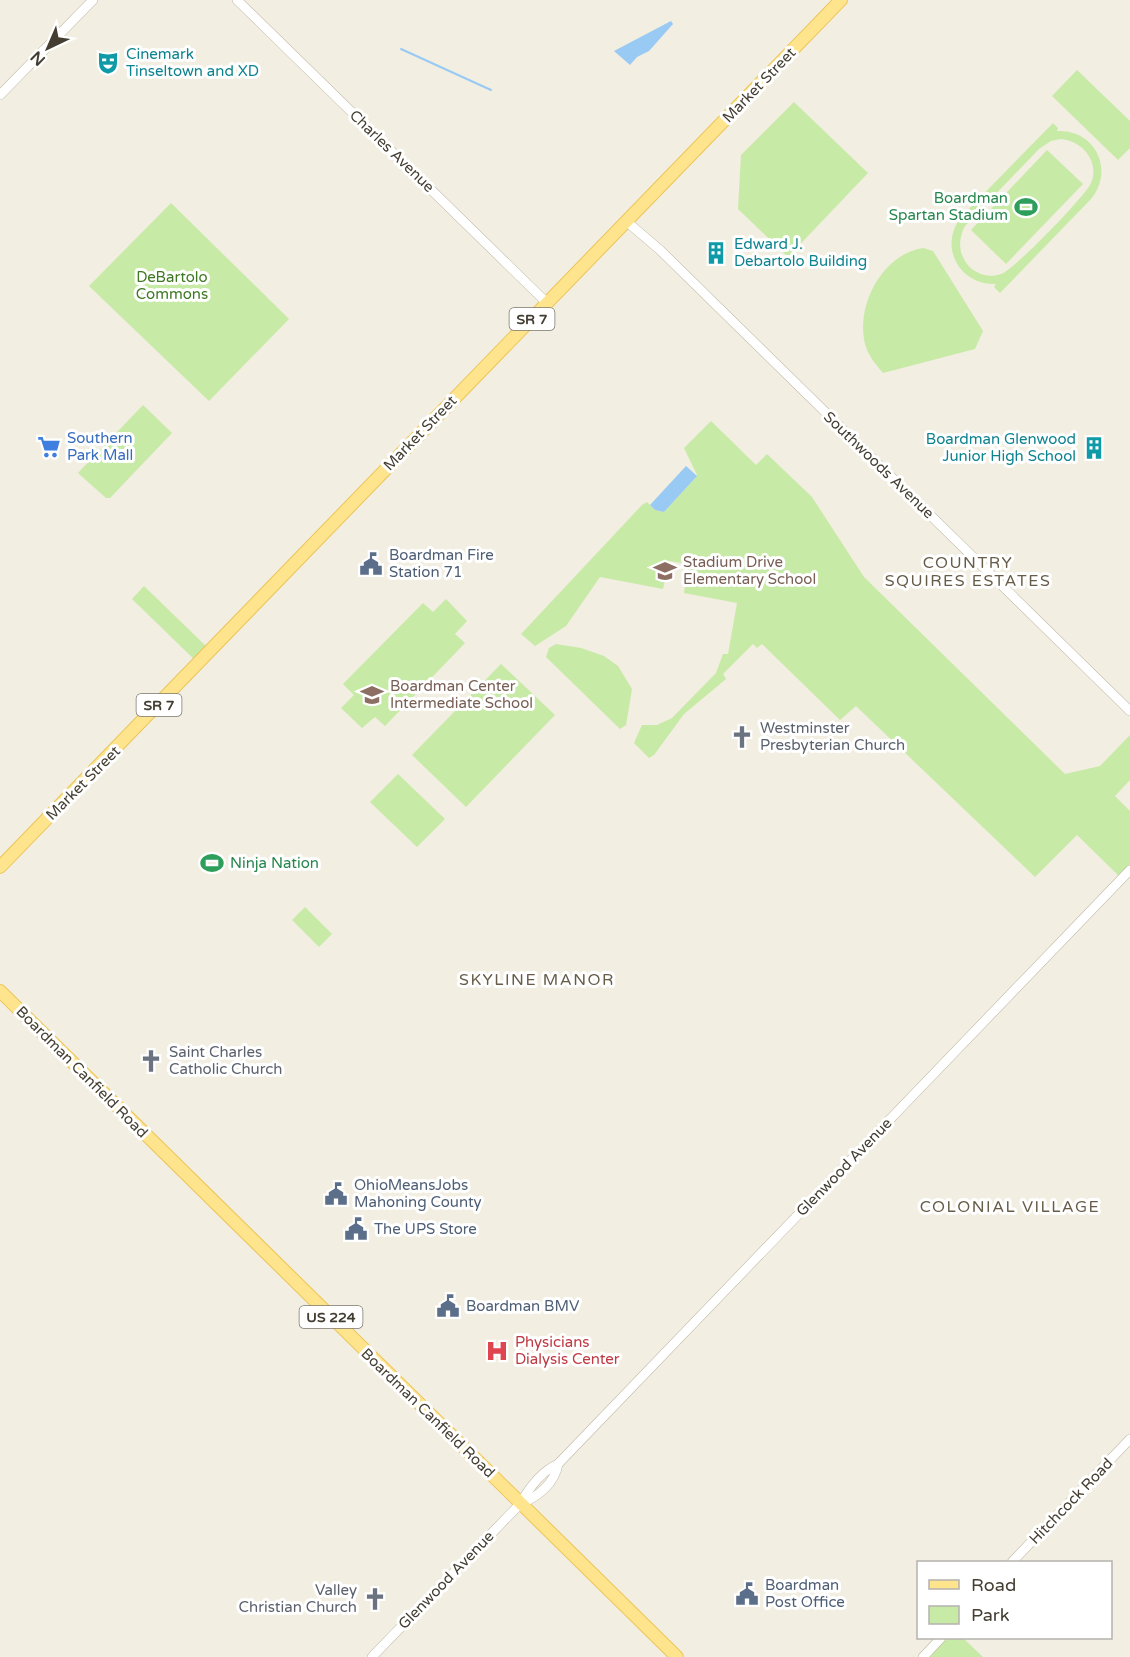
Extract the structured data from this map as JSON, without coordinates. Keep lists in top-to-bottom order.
{
  "streets": {
    "main road": [
      "Market Street",
      "SR 7",
      "Boardman Canfield Road",
      "US 224"
    ],
    "street": [
      "Charles Avenue",
      "Southwoods Avenue",
      "Glenwood Avenue",
      "Hitchcock Road"
    ]
  },
  "crossings": [
    ["Market Street", "Charles Avenue"],
    ["Market Street", "Southwoods Avenue"],
    ["Boardman Canfield Road", "Glenwood Avenue"]
  ],
  "districts": ["COUNTRY SQUIRES ESTATES", "SKYLINE MANOR", "COLONIAL VILLAGE"],
  "parks": ["DeBartolo Commons"],
  "places": {
    "theatre": ["Cinemark Tinseltown and XD"],
    "sports": ["Boardman Spartan Stadium", "Ninja Nation"],
    "building": ["Edward J. Debartolo Building", "Boardman Glenwood Junior High School"],
    "supermarket": ["Southern Park Mall"],
    "public building": [
      "Boardman Fire Station 71",
      "OhioMeansJobs Mahoning County",
      "The UPS Store",
      "Boardman BMV",
      "Boardman Post Office"
    ],
    "school or university": ["Stadium Drive Elementary School", "Boardman Center Intermediate School"],
    "church": ["Westminster Presbyterian Church", "Saint Charles Catholic Church", "Valley Christian Church"],
    "hospital": ["Physicians Dialysis Center"]
  },
  "legend": ["Road", "Park"],
  "north": "bottom left"
}
